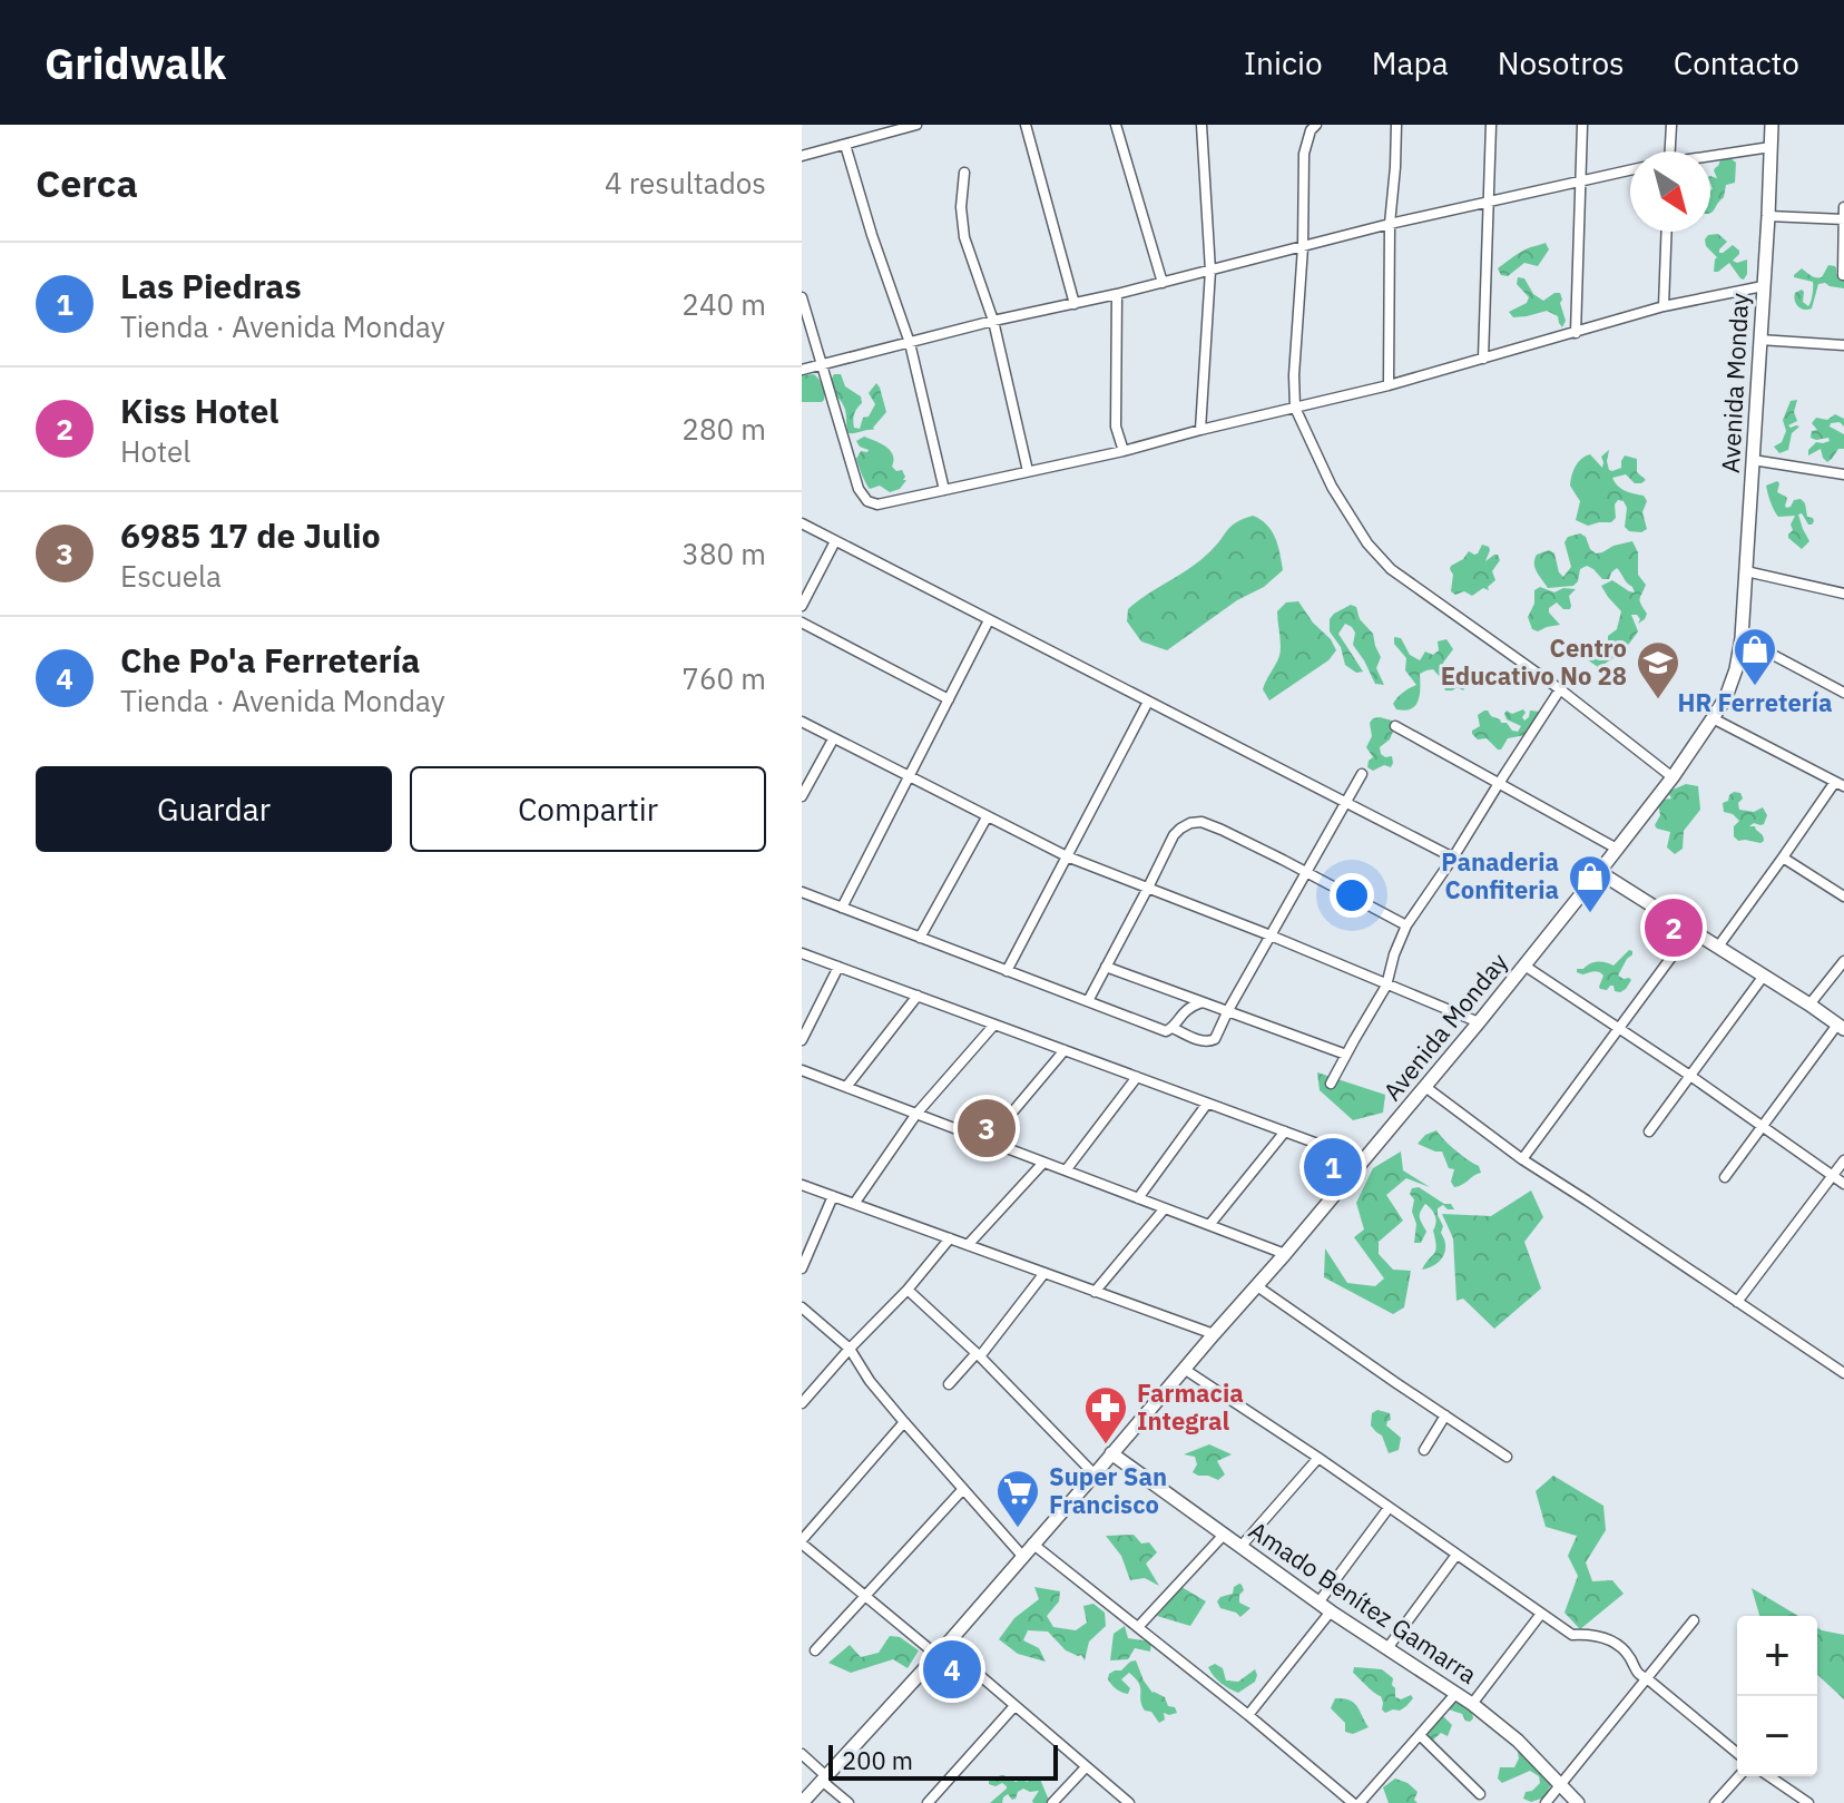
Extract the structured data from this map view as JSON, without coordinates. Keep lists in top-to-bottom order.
{
  "streets": {
    "main road": ["Avenida Monday", "Amado Benítez Gamarra"]
  },
  "crossings": [
    ["Avenida Monday", "Amado Benítez Gamarra"]
  ],
  "places": {
    "shop": ["HR Ferretería", "Panaderia Confiteria"],
    "school or university": ["Centro Educativo No 28"],
    "pharmacy": ["Farmacia Integral"],
    "supermarket": ["Super San Francisco"]
  },
  "scale_bar": "200 m",
  "north": "bottom right",
  "page": {
    "header": "Gridwalk",
    "nav": [
      "Inicio",
      "Mapa",
      "Nosotros",
      "Contacto"
    ],
    "heading": ["Cerca", "4 resultados"],
    "list": [
      {
        "mark": "1",
        "name": "Las Piedras",
        "note": "Tienda · Avenida Monday",
        "value": "240 m"
      },
      {
        "mark": "2",
        "name": "Kiss Hotel",
        "note": "Hotel",
        "value": "280 m"
      },
      {
        "mark": "3",
        "name": "6985 17 de Julio",
        "note": "Escuela",
        "value": "380 m"
      },
      {
        "mark": "4",
        "name": "Che Po'a Ferretería",
        "note": "Tienda · Avenida Monday",
        "value": "760 m"
      }
    ],
    "buttons": ["Guardar", "Compartir"],
    "pins": [
      "2",
      "3",
      "1",
      "4"
    ],
    "map_buttons": ["+", "−"],
    "scale": "200 m"
  }
}
